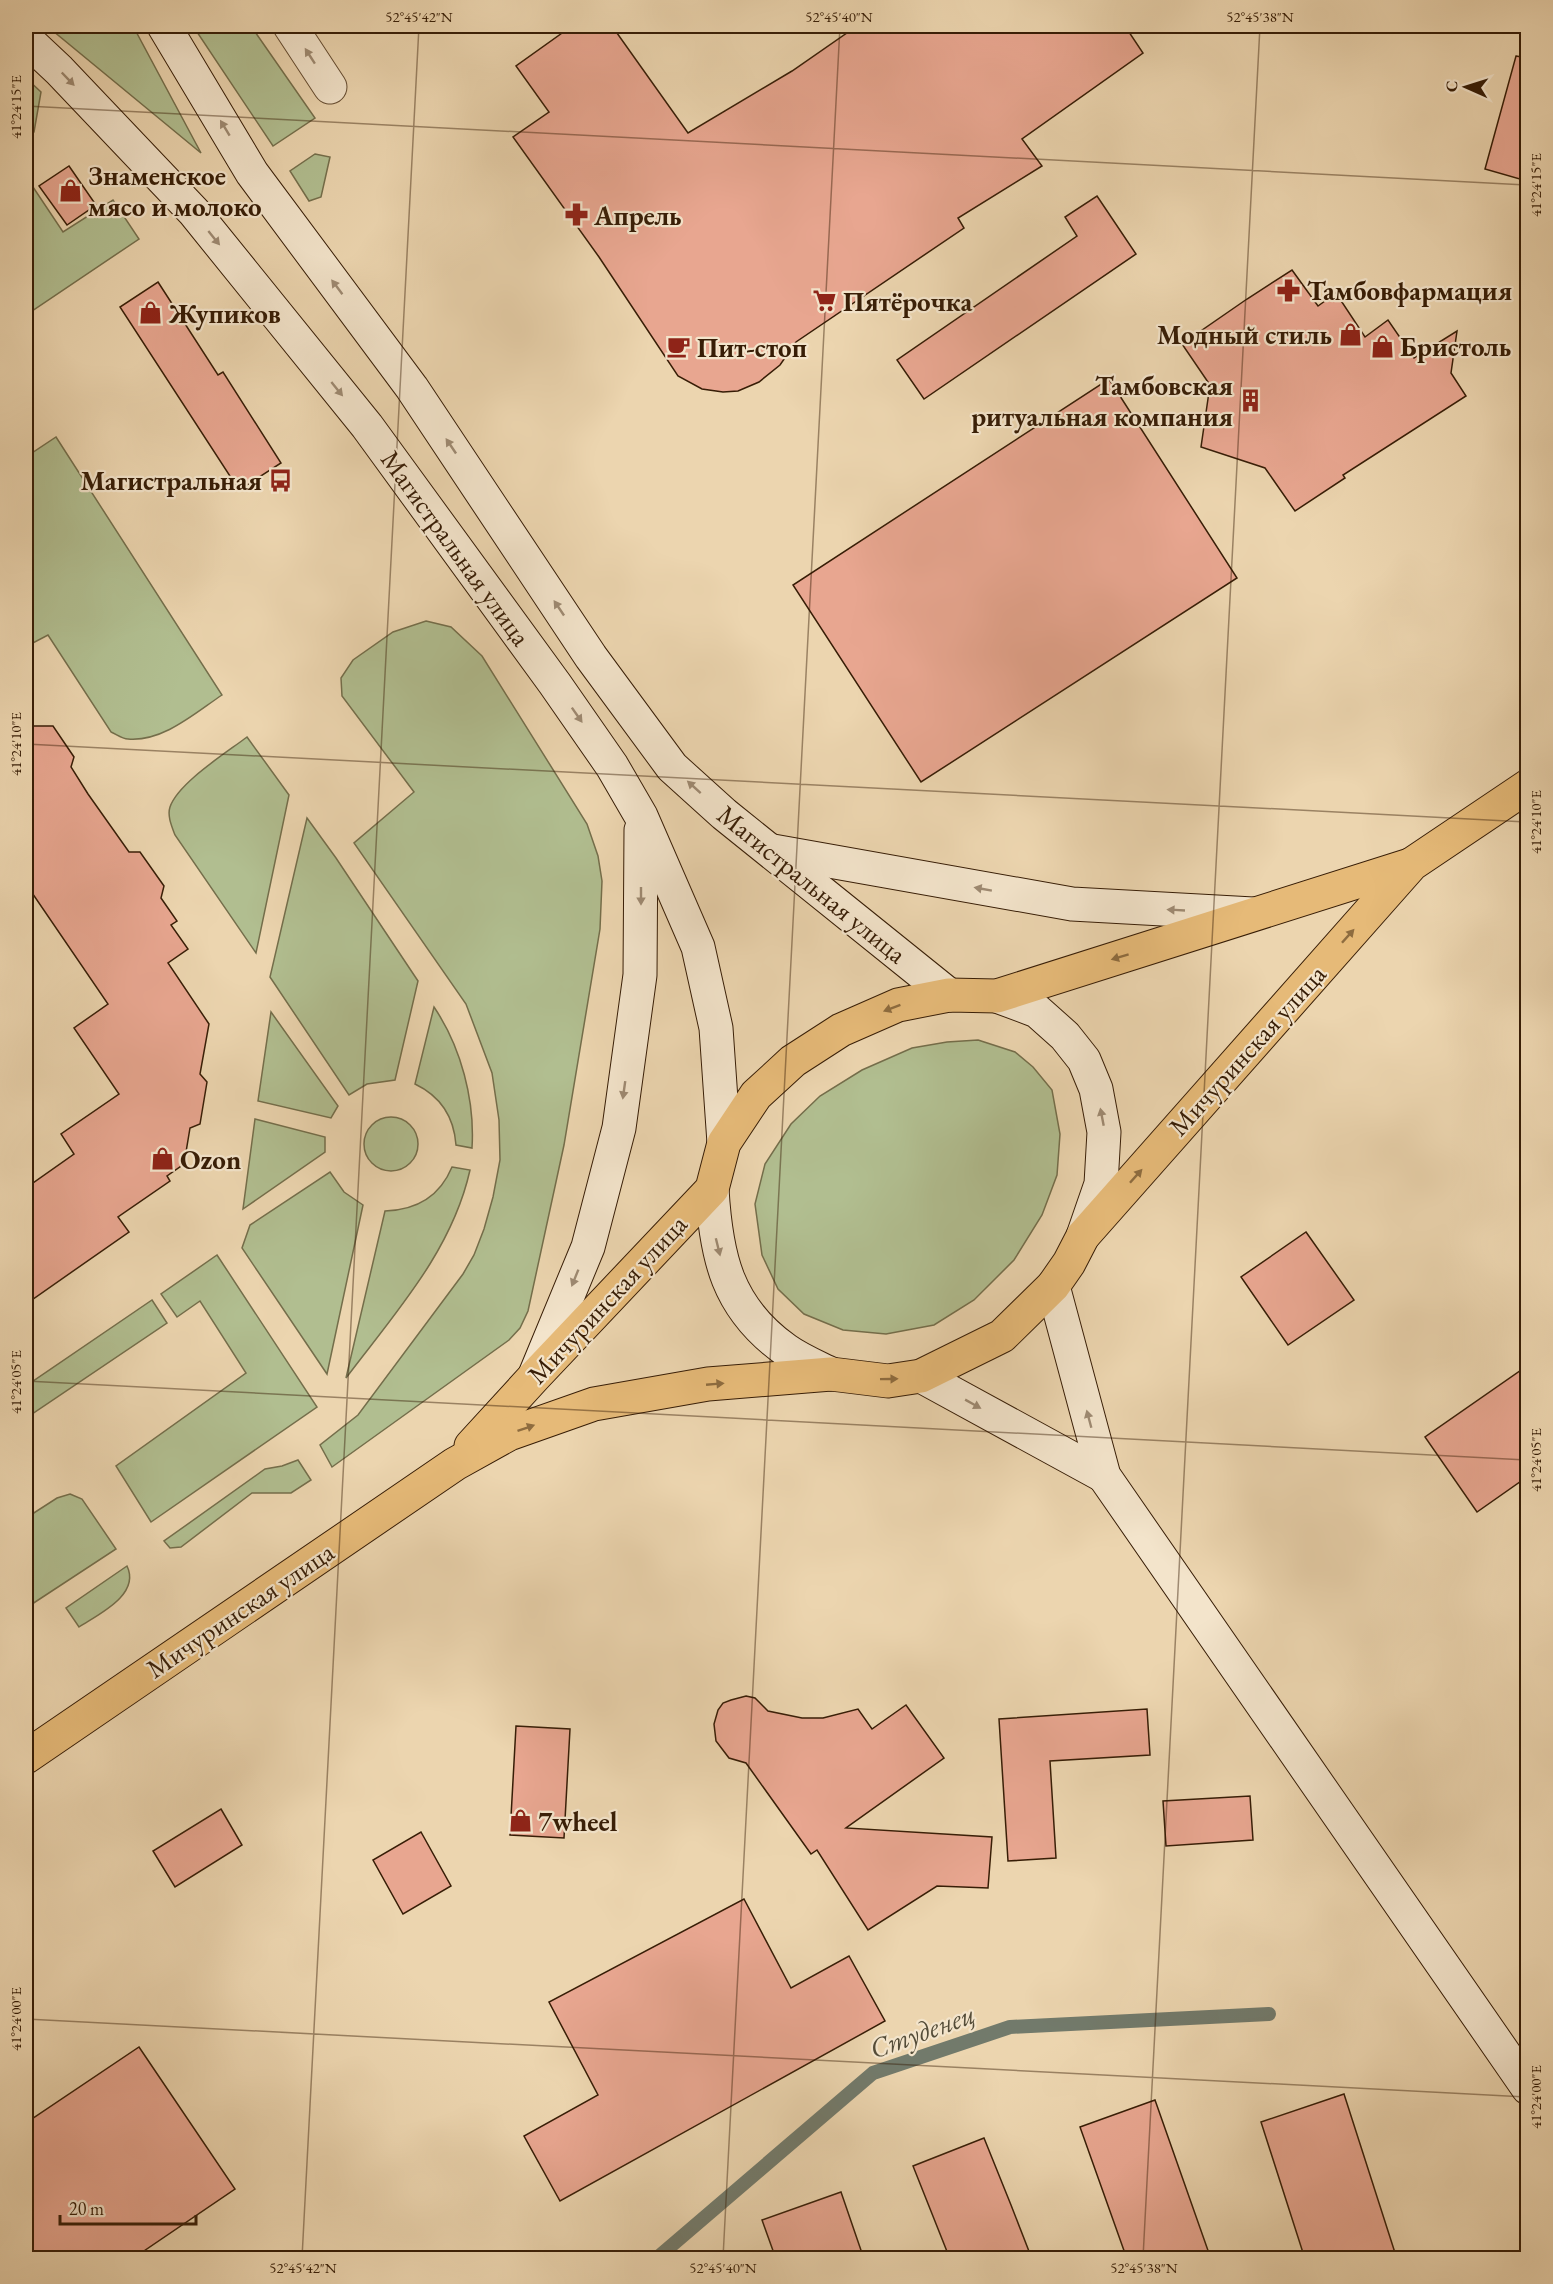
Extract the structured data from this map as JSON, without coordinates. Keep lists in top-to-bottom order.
{
  "streets": {
    "main road": ["Магистральная улица", "Мичуринская улица"]
  },
  "crossings": [
    ["Магистральная улица", "Мичуринская улица"]
  ],
  "water": ["Студенец"],
  "places": {
    "shop": [
      "Знаменское мясо и молоко",
      "Жупиков",
      "Модный стиль",
      "Бристоль",
      "Ozon",
      "7wheel"
    ],
    "pharmacy": ["Апрель", "Тамбовфармация"],
    "supermarket": ["Пятёрочка"],
    "cafe": ["Пит-стоп"],
    "building": ["Тамбовская ритуальная компания"],
    "bus stop": ["Магистральная"]
  },
  "scale_bar": "20 m",
  "north": "left",
  "coordinates": [
    "52°45'42\"N",
    "52°45'40\"N",
    "52°45'38\"N",
    "41°24'15\"E",
    "41°24'10\"E",
    "41°24'05\"E",
    "41°24'00\"E"
  ]
}
